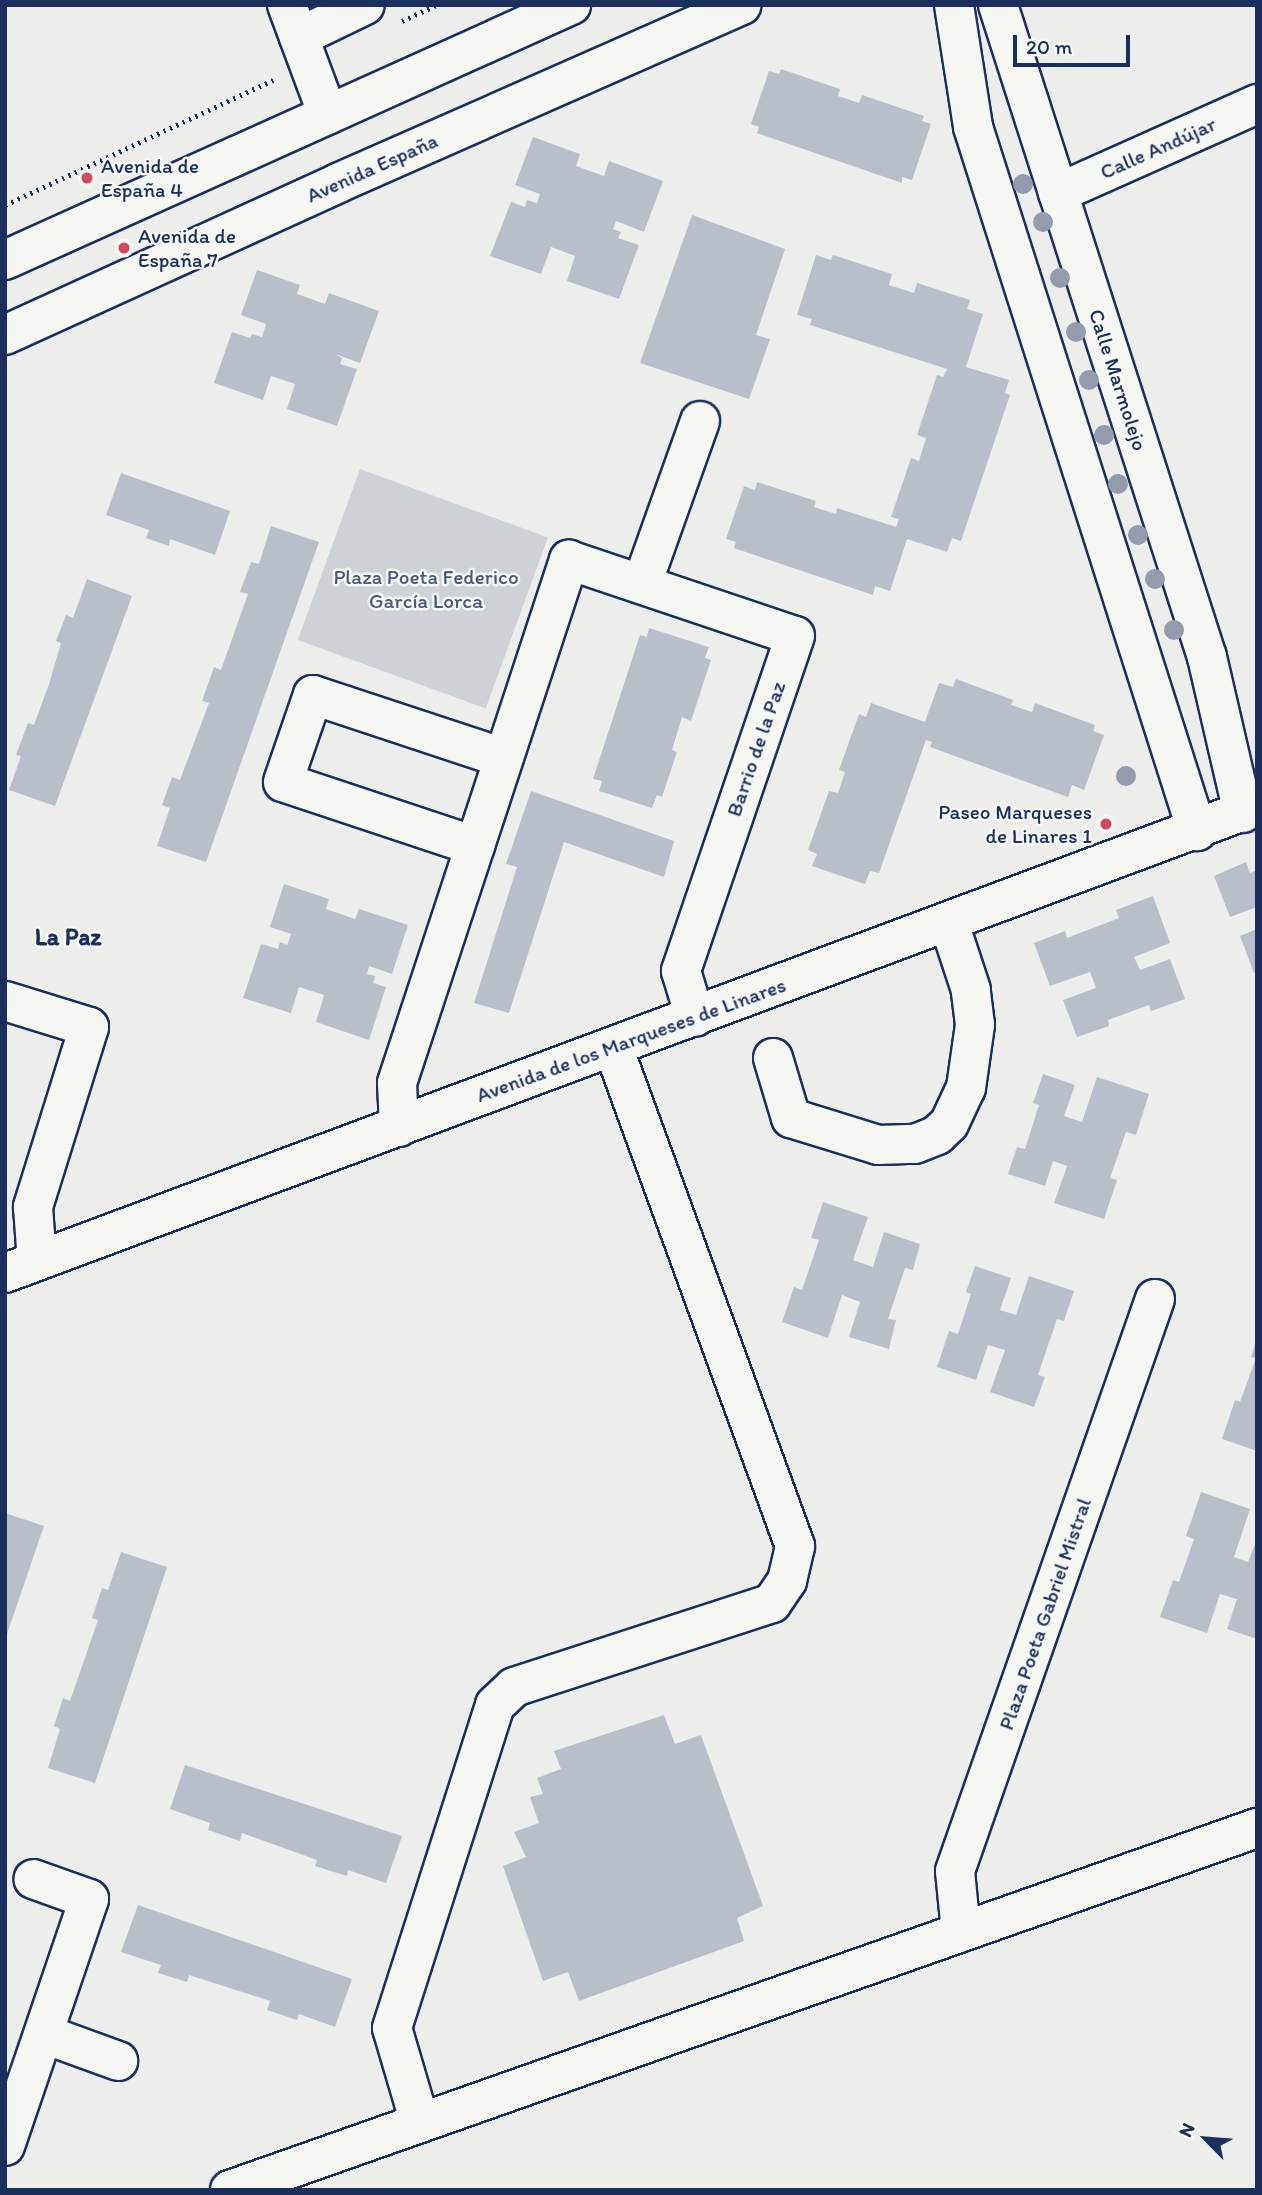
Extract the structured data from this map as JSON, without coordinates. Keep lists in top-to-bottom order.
{
  "streets": {
    "street": [
      "Calle Andújar",
      "Avenida España",
      "Calle Marmolejo",
      "Barrio de la Paz",
      "Avenida de los Marqueses de Linares",
      "Plaza Poeta Gabriel Mistral"
    ]
  },
  "crossings": [
    ["Calle Andújar", "Calle Marmolejo"],
    ["Calle Marmolejo", "Avenida de los Marqueses de Linares"],
    ["Barrio de la Paz", "Avenida de los Marqueses de Linares"]
  ],
  "districts": ["La Paz"],
  "parks": ["Plaza Poeta Federico García Lorca"],
  "places": ["Avenida de España 4", "Avenida de España 7", "Paseo Marqueses de Linares 1"],
  "scale_bar": "20 m",
  "north": "top left"
}
